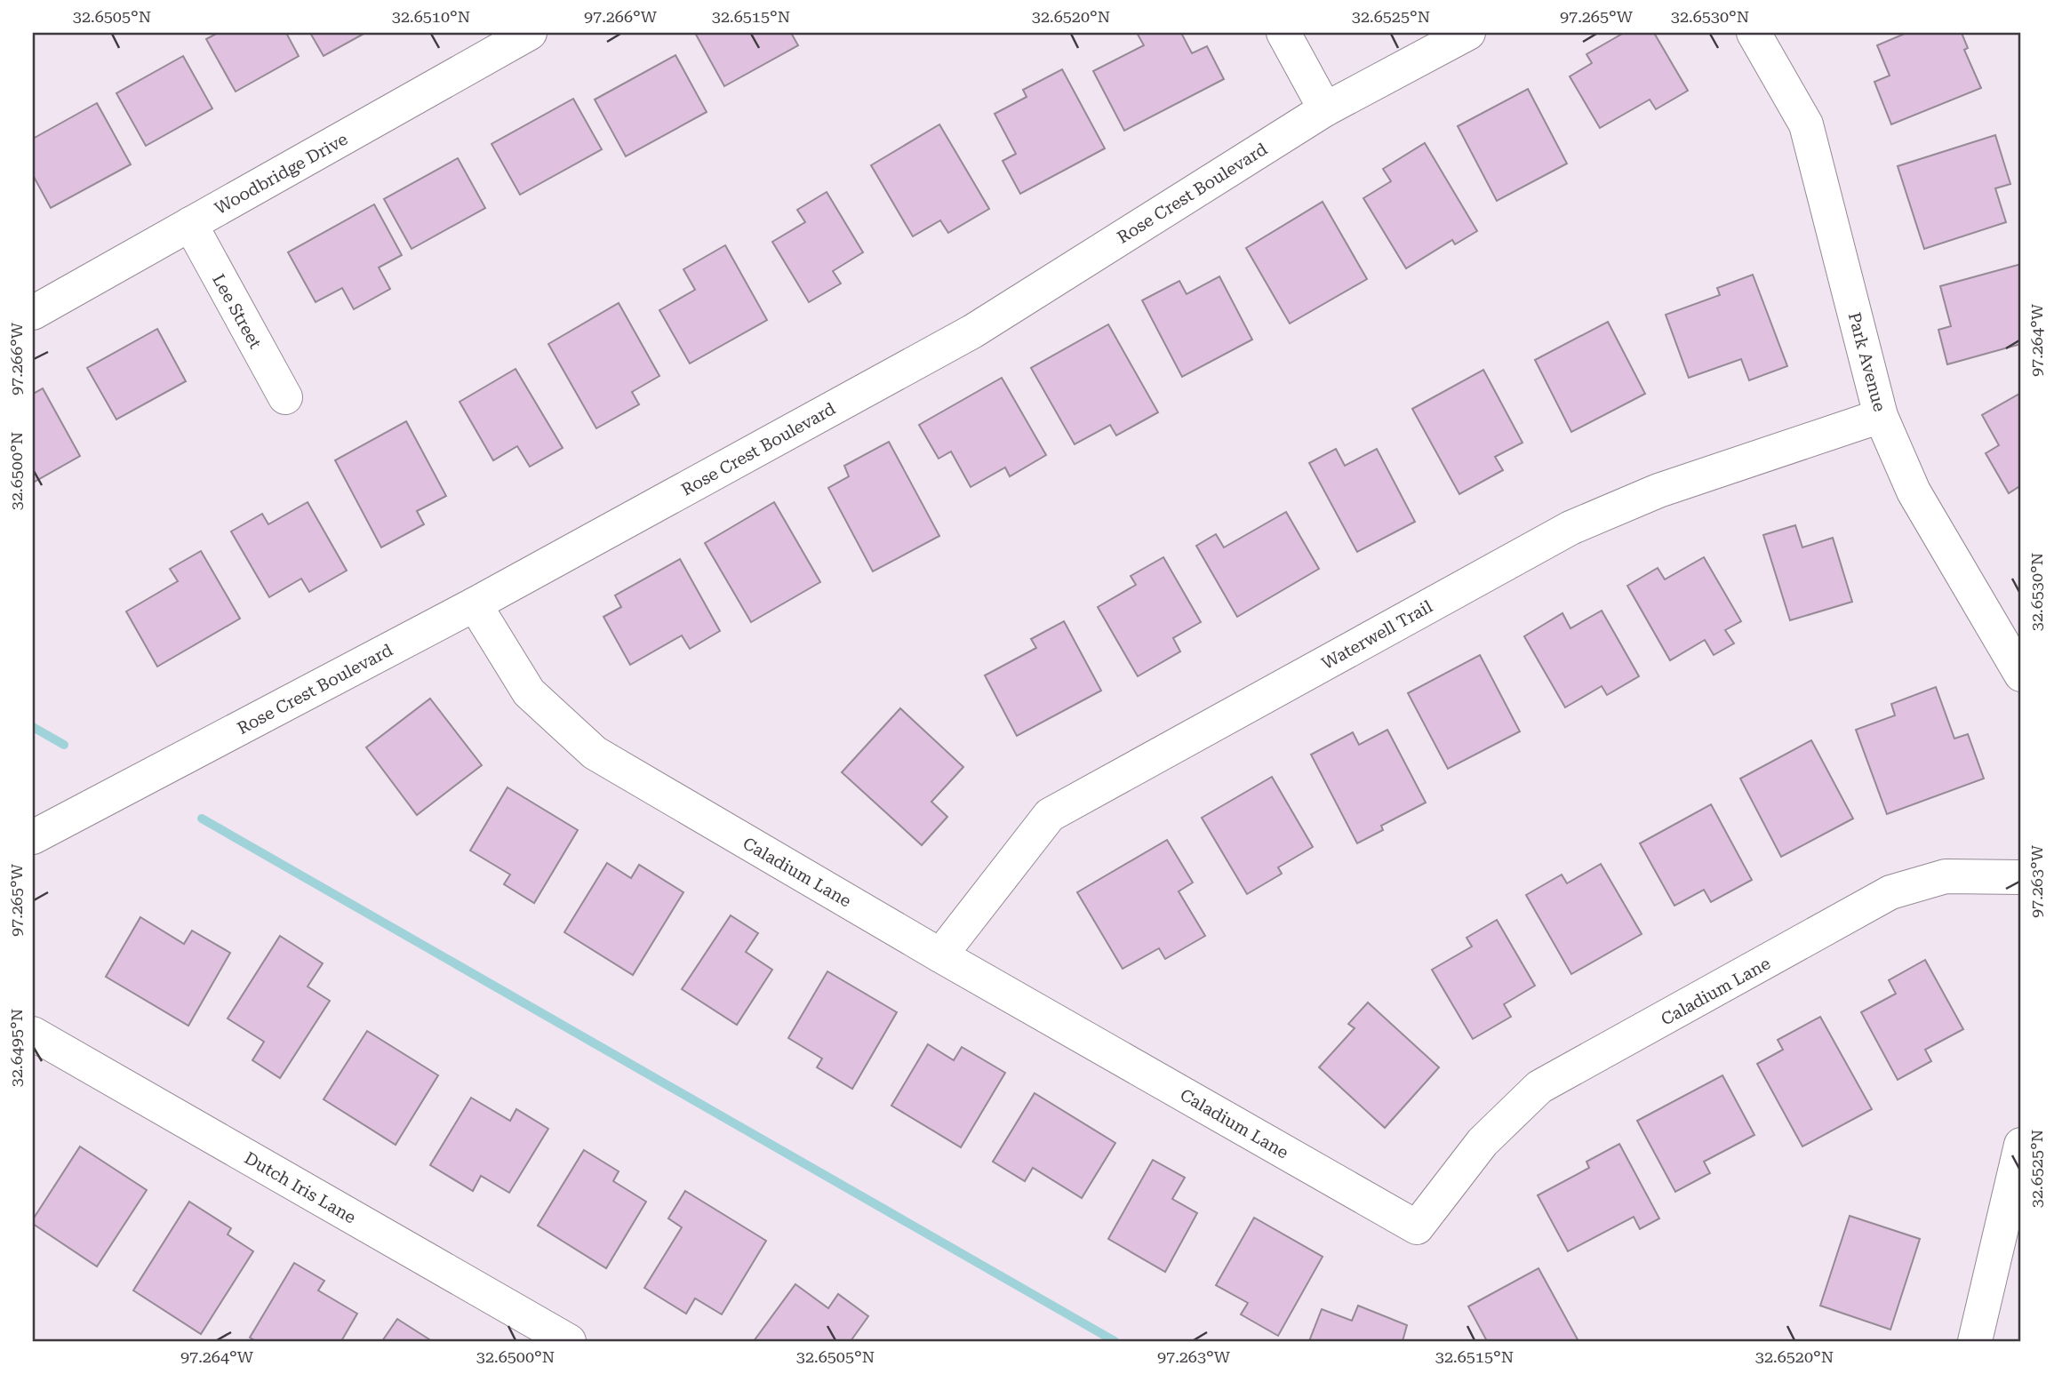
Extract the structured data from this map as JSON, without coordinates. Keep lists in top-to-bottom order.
{
  "streets": {
    "street": [
      "Woodbridge Drive",
      "Rose Crest Boulevard",
      "Lee Street",
      "Park Avenue",
      "Waterwell Trail",
      "Caladium Lane",
      "Dutch Iris Lane"
    ]
  },
  "crossings": [
    ["Woodbridge Drive", "Lee Street"],
    ["Rose Crest Boulevard", "Caladium Lane"],
    ["Park Avenue", "Waterwell Trail"],
    ["Waterwell Trail", "Caladium Lane"]
  ],
  "coordinates": [
    "32.6505°N",
    "32.6510°N",
    "97.266°W",
    "32.6515°N",
    "32.6520°N",
    "32.6525°N",
    "97.265°W",
    "32.6530°N",
    "97.264°W",
    "32.6500°N",
    "97.263°W",
    "32.6495°N"
  ]
}
